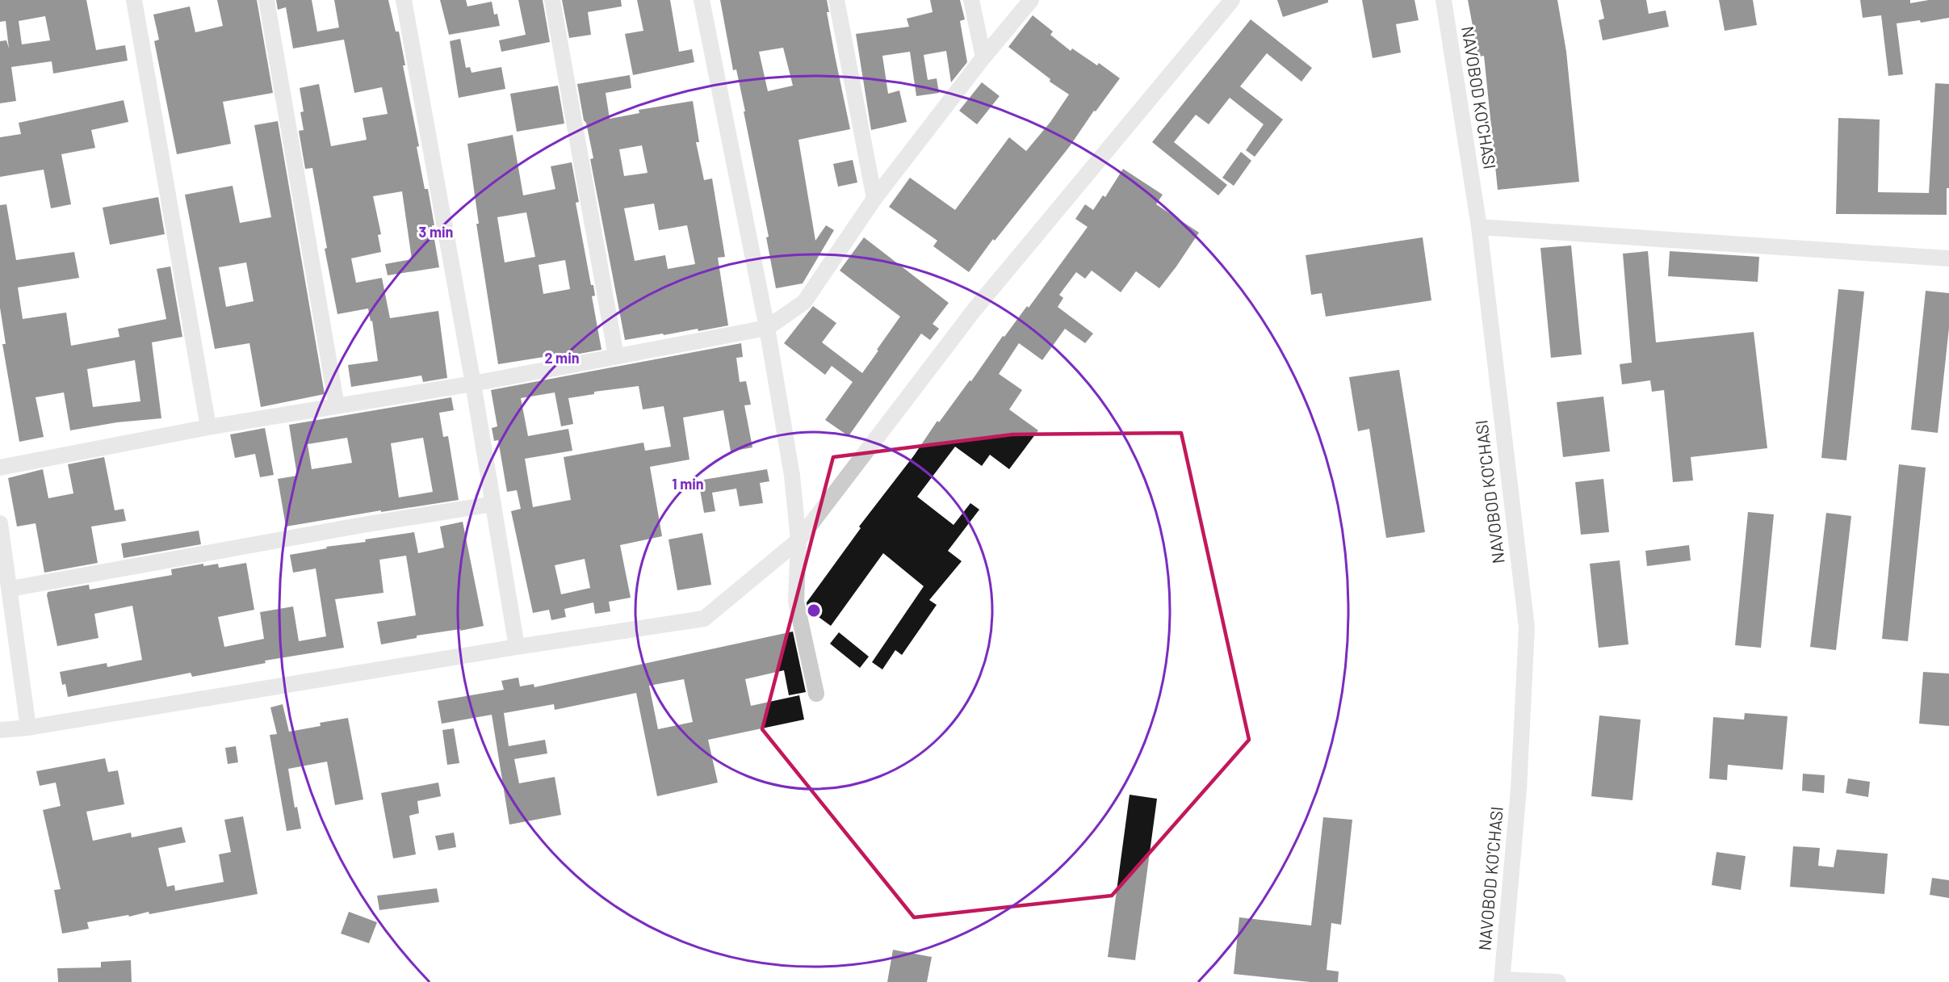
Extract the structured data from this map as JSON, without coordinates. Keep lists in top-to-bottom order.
{
  "streets": {
    "street": ["NAVOBOD KO'CHASI"]
  },
  "rings": ["3 min", "2 min", "1 min"]
}
